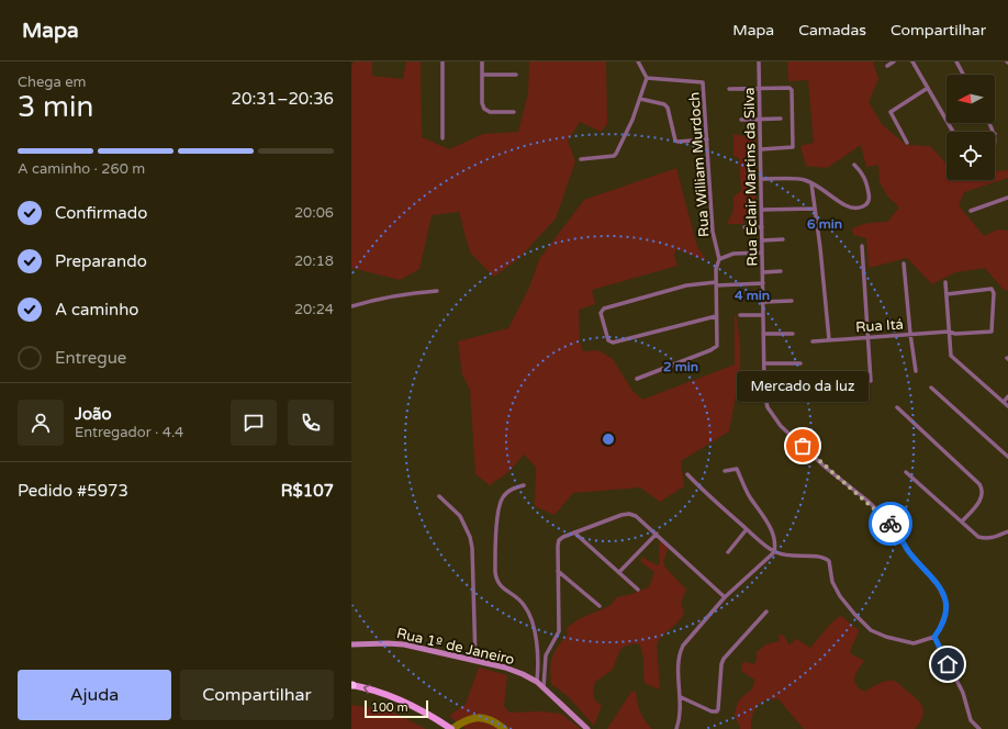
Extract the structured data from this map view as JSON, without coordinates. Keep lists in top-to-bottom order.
{
  "streets": {
    "street": [
      "Rua William Murdoch",
      "Rua Eclair Martins da Silva",
      "Rua Itá",
      "Rua 1º de Janeiro"
    ]
  },
  "places": ["Mercado da luz"],
  "scale_bar": "100 m",
  "north": "left",
  "page": {
    "header": "Mapa",
    "nav": ["Mapa", "Camadas", "Compartilhar"],
    "heading": ["3 min", "Chega em", "20:31–20:36"],
    "panel": [
      "João",
      "Entregador · 4.4",
      "Pedido #5973",
      "R$107"
    ],
    "bar": "A caminho · 260 m",
    "list": [
      ["Confirmado", "20:06"],
      ["Preparando", "20:18"],
      ["A caminho", "20:24"],
      "Entregue"
    ],
    "bubble": "Mercado da luz",
    "buttons": ["Ajuda", "Compartilhar"],
    "scale": "100 m"
  },
  "rings": ["6 min", "4 min", "2 min"]
}
